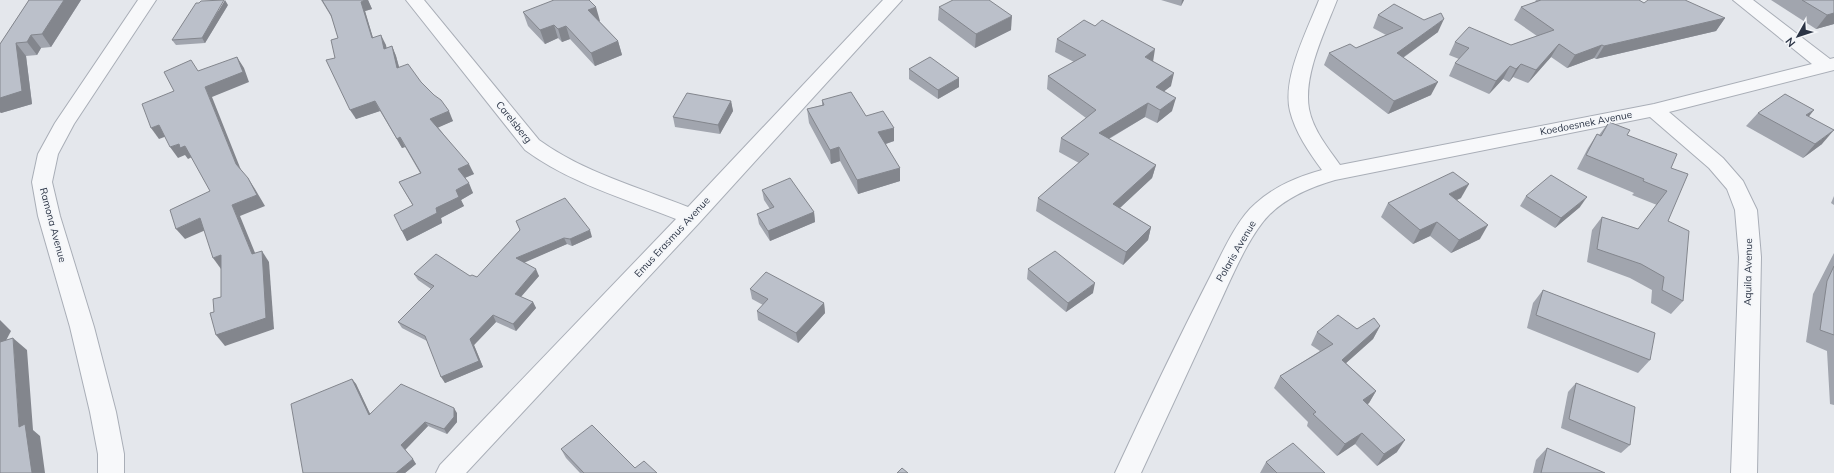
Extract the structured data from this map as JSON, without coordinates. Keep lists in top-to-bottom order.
{
  "streets": {
    "street": [
      "Carelsberg",
      "Koedoesnek Avenue",
      "Ramona Avenue",
      "Emus Erasmus Avenue",
      "Polaris Avenue",
      "Aquila Avenue"
    ]
  },
  "crossings": [
    ["Carelsberg", "Emus Erasmus Avenue"],
    ["Koedoesnek Avenue", "Polaris Avenue"],
    ["Koedoesnek Avenue", "Aquila Avenue"]
  ],
  "north": "bottom left"
}
